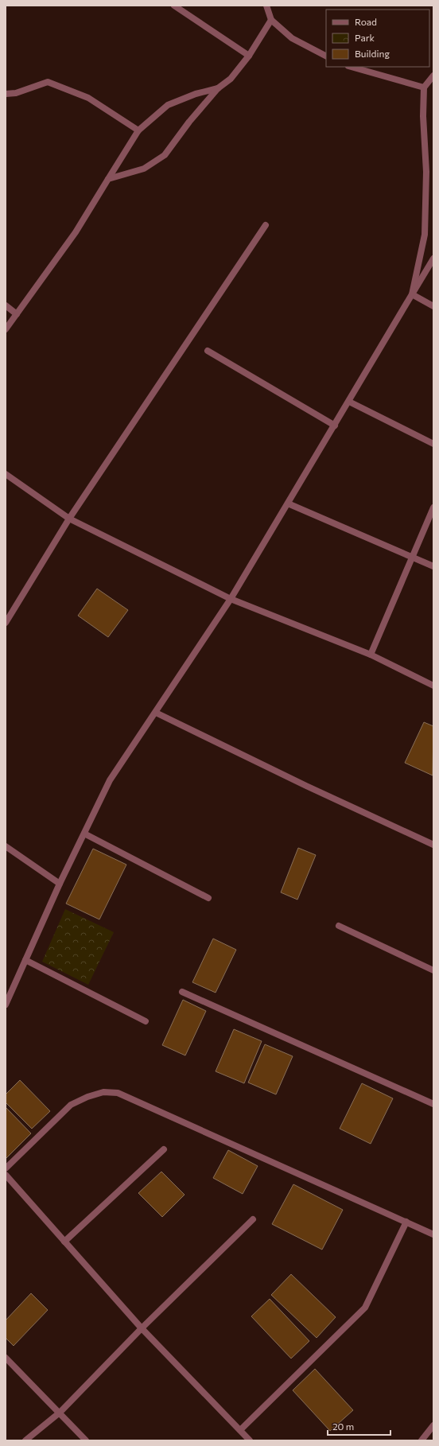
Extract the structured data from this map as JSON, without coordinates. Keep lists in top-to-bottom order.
{
  "legend": ["Road", "Park", "Building"],
  "scale_bar": "20 m"
}
